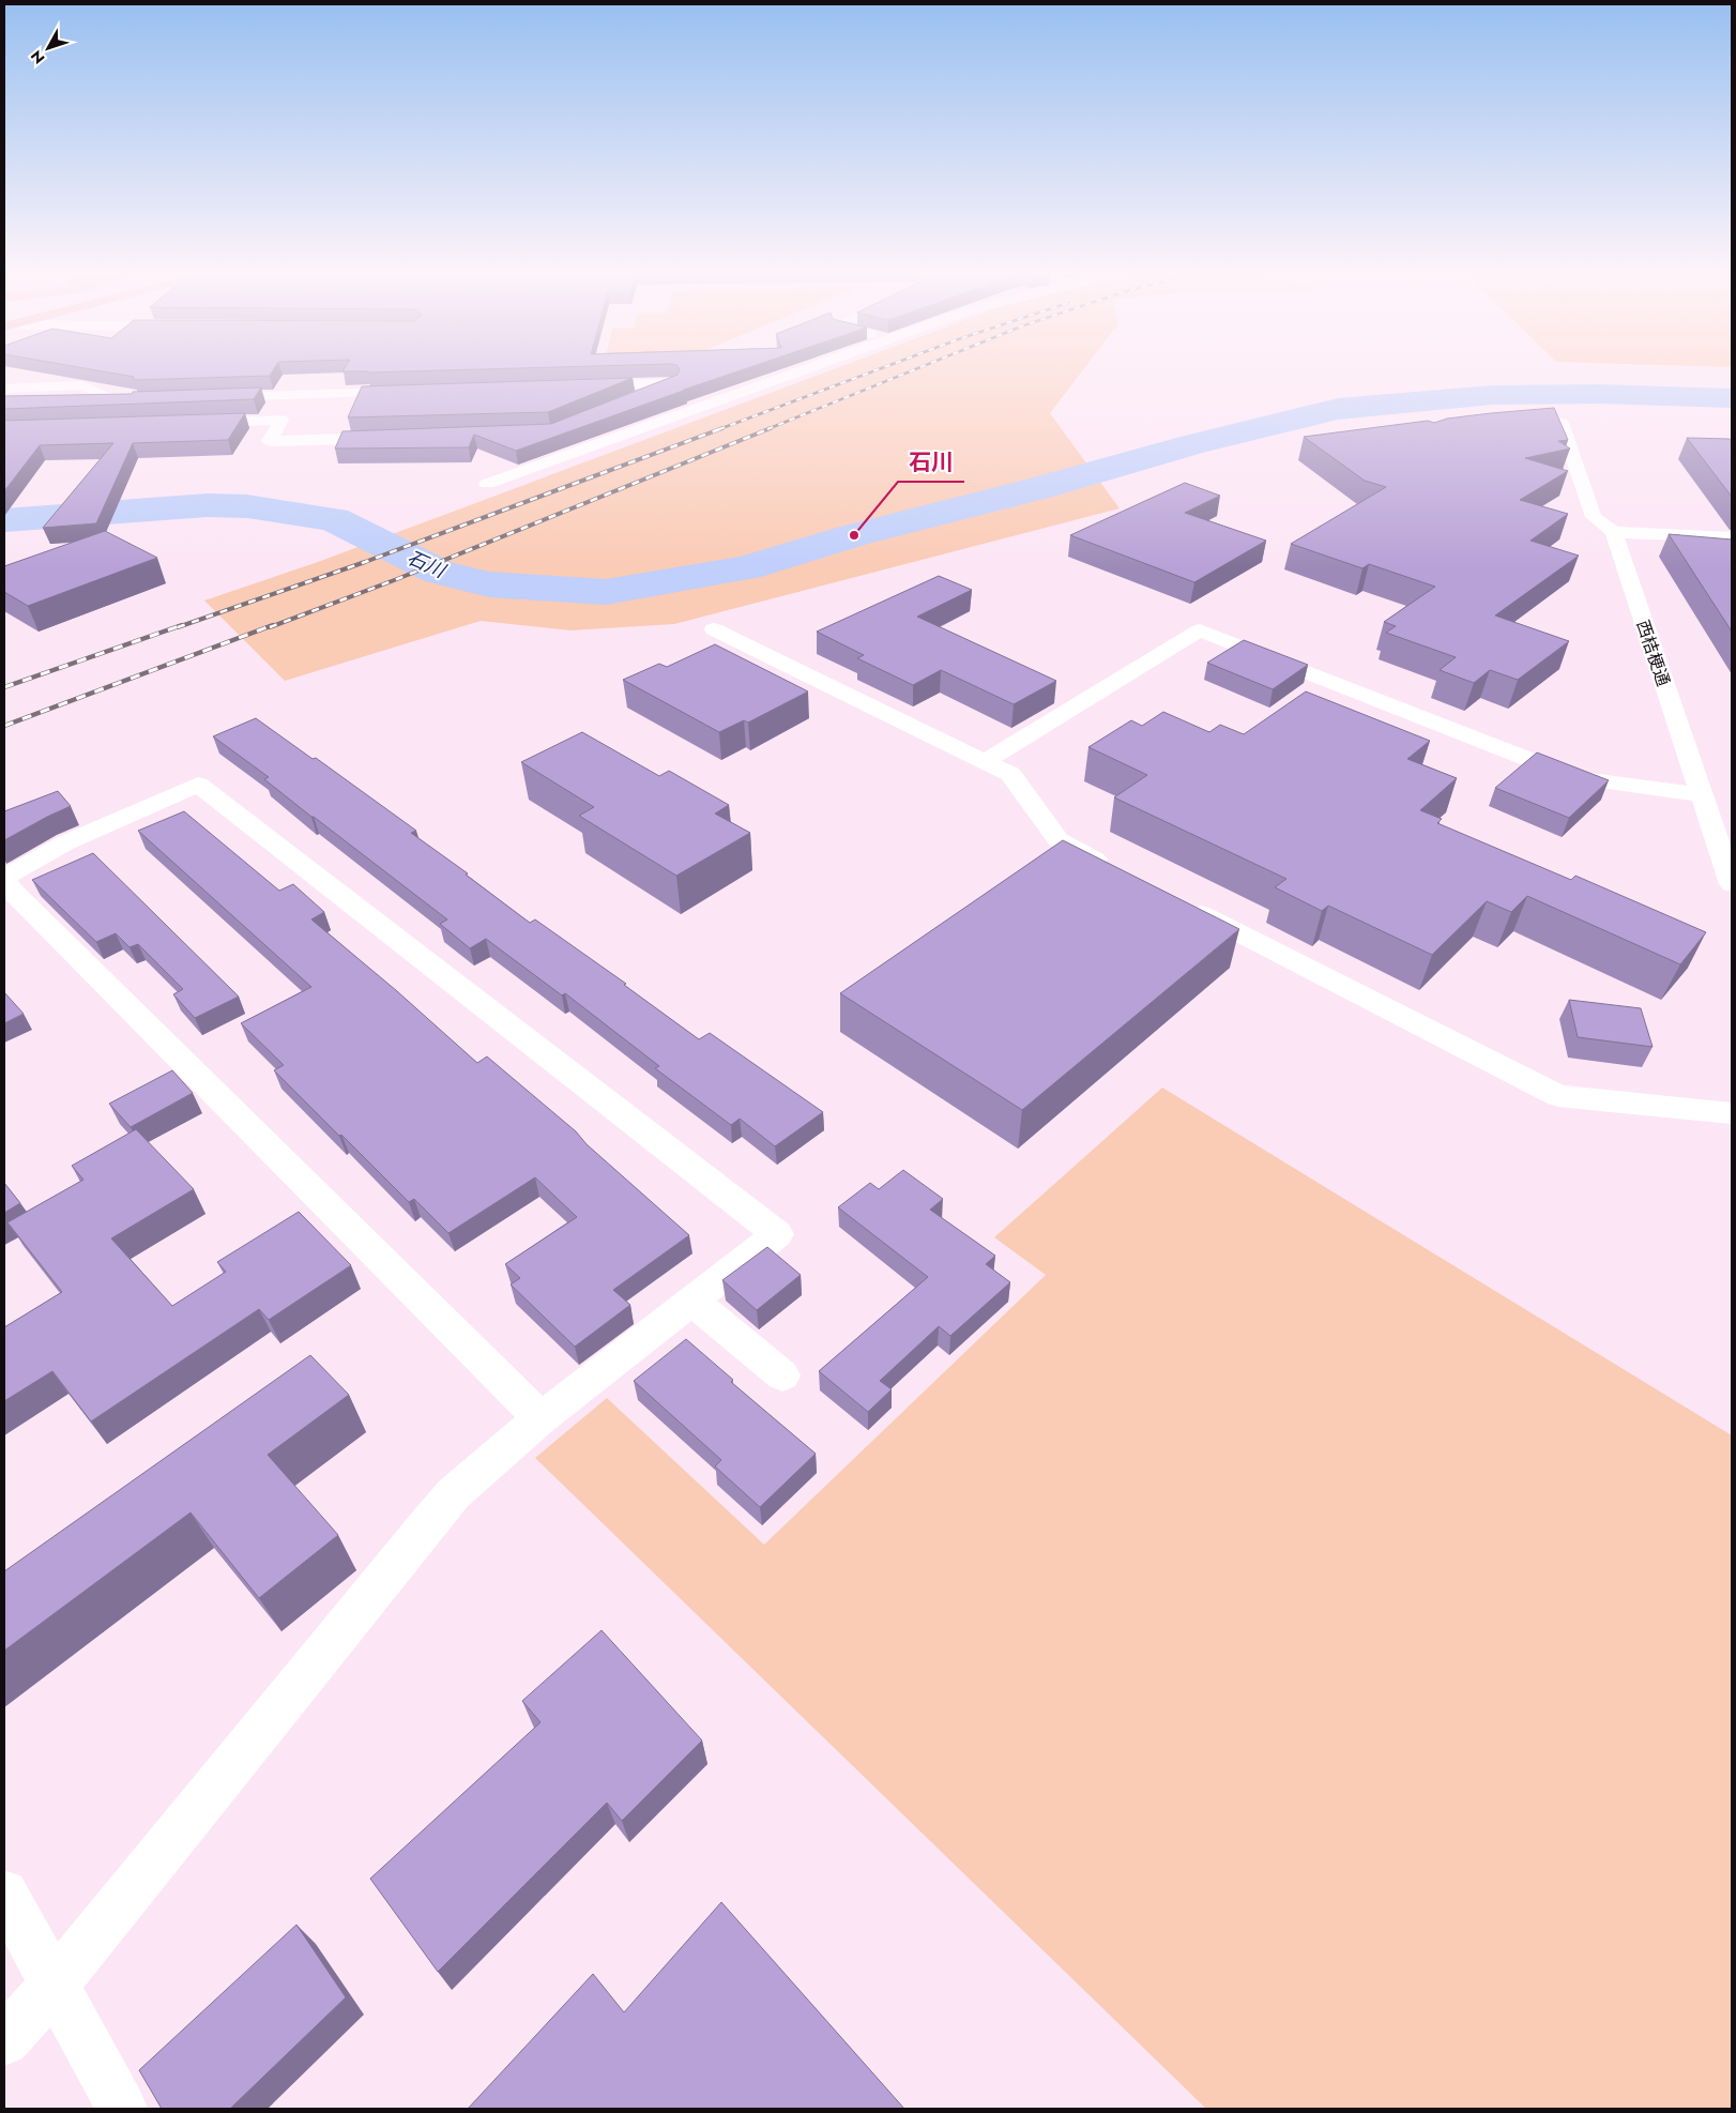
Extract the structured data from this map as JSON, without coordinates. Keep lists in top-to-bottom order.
{
  "streets": {
    "street": ["西桔梗通"]
  },
  "water": ["石川"],
  "places": ["石川"],
  "north": "bottom left"
}
